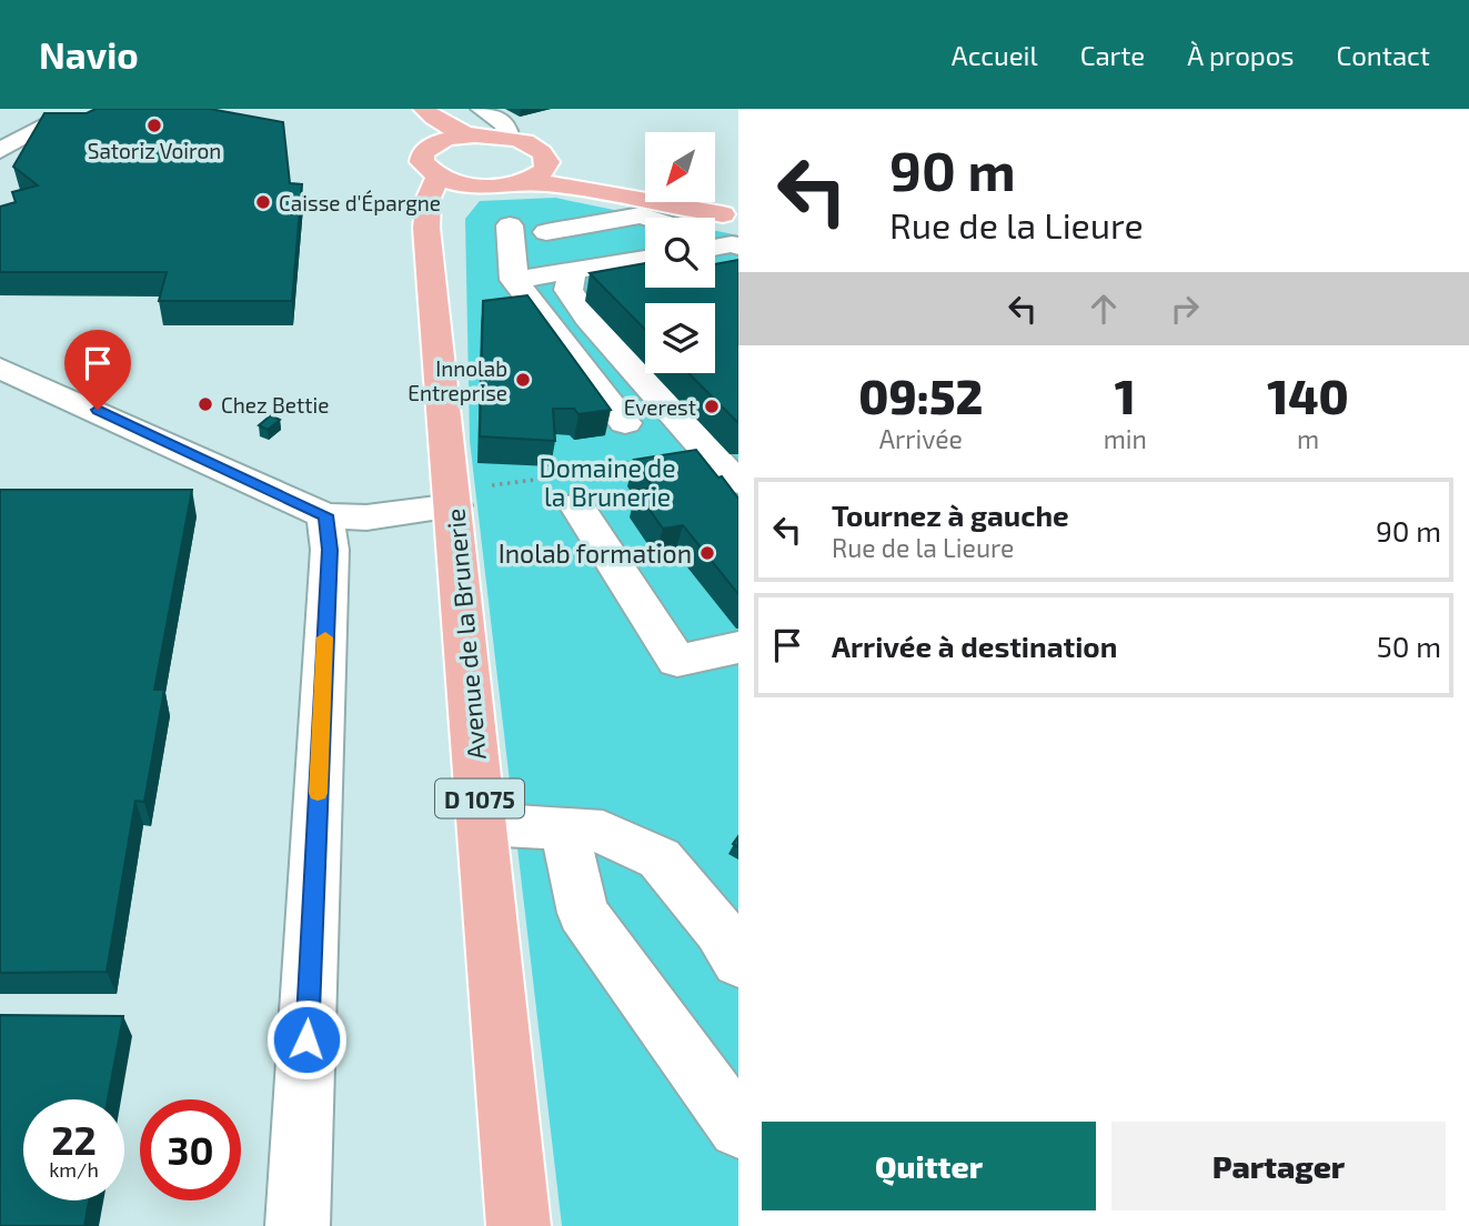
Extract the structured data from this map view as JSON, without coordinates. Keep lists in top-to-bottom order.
{
  "streets": {
    "main road": ["Avenue de la Brunerie", "D 1075"]
  },
  "parks": ["Domaine de la Brunerie"],
  "places": [
    "Satoriz Voiron",
    "Caisse d'Épargne",
    "Innolab Entreprise",
    "Chez Bettie",
    "Everest",
    "Inolab formation"
  ],
  "north": "bottom left",
  "page": {
    "header": "Navio",
    "nav": [
      "Accueil",
      "Carte",
      "À propos",
      "Contact"
    ],
    "turn": ["90 m", "Rue de la Lieure"],
    "eta": [
      "09:52",
      "Arrivée",
      "1",
      "min",
      "140",
      "m"
    ],
    "list": [
      {
        "name": "Tournez à gauche",
        "note": "Rue de la Lieure",
        "value": "90 m"
      },
      {
        "name": "Arrivée à destination",
        "value": "50 m"
      }
    ],
    "speed": "22 km/h",
    "limit": "30",
    "buttons": ["Quitter", "Partager"]
  }
}
